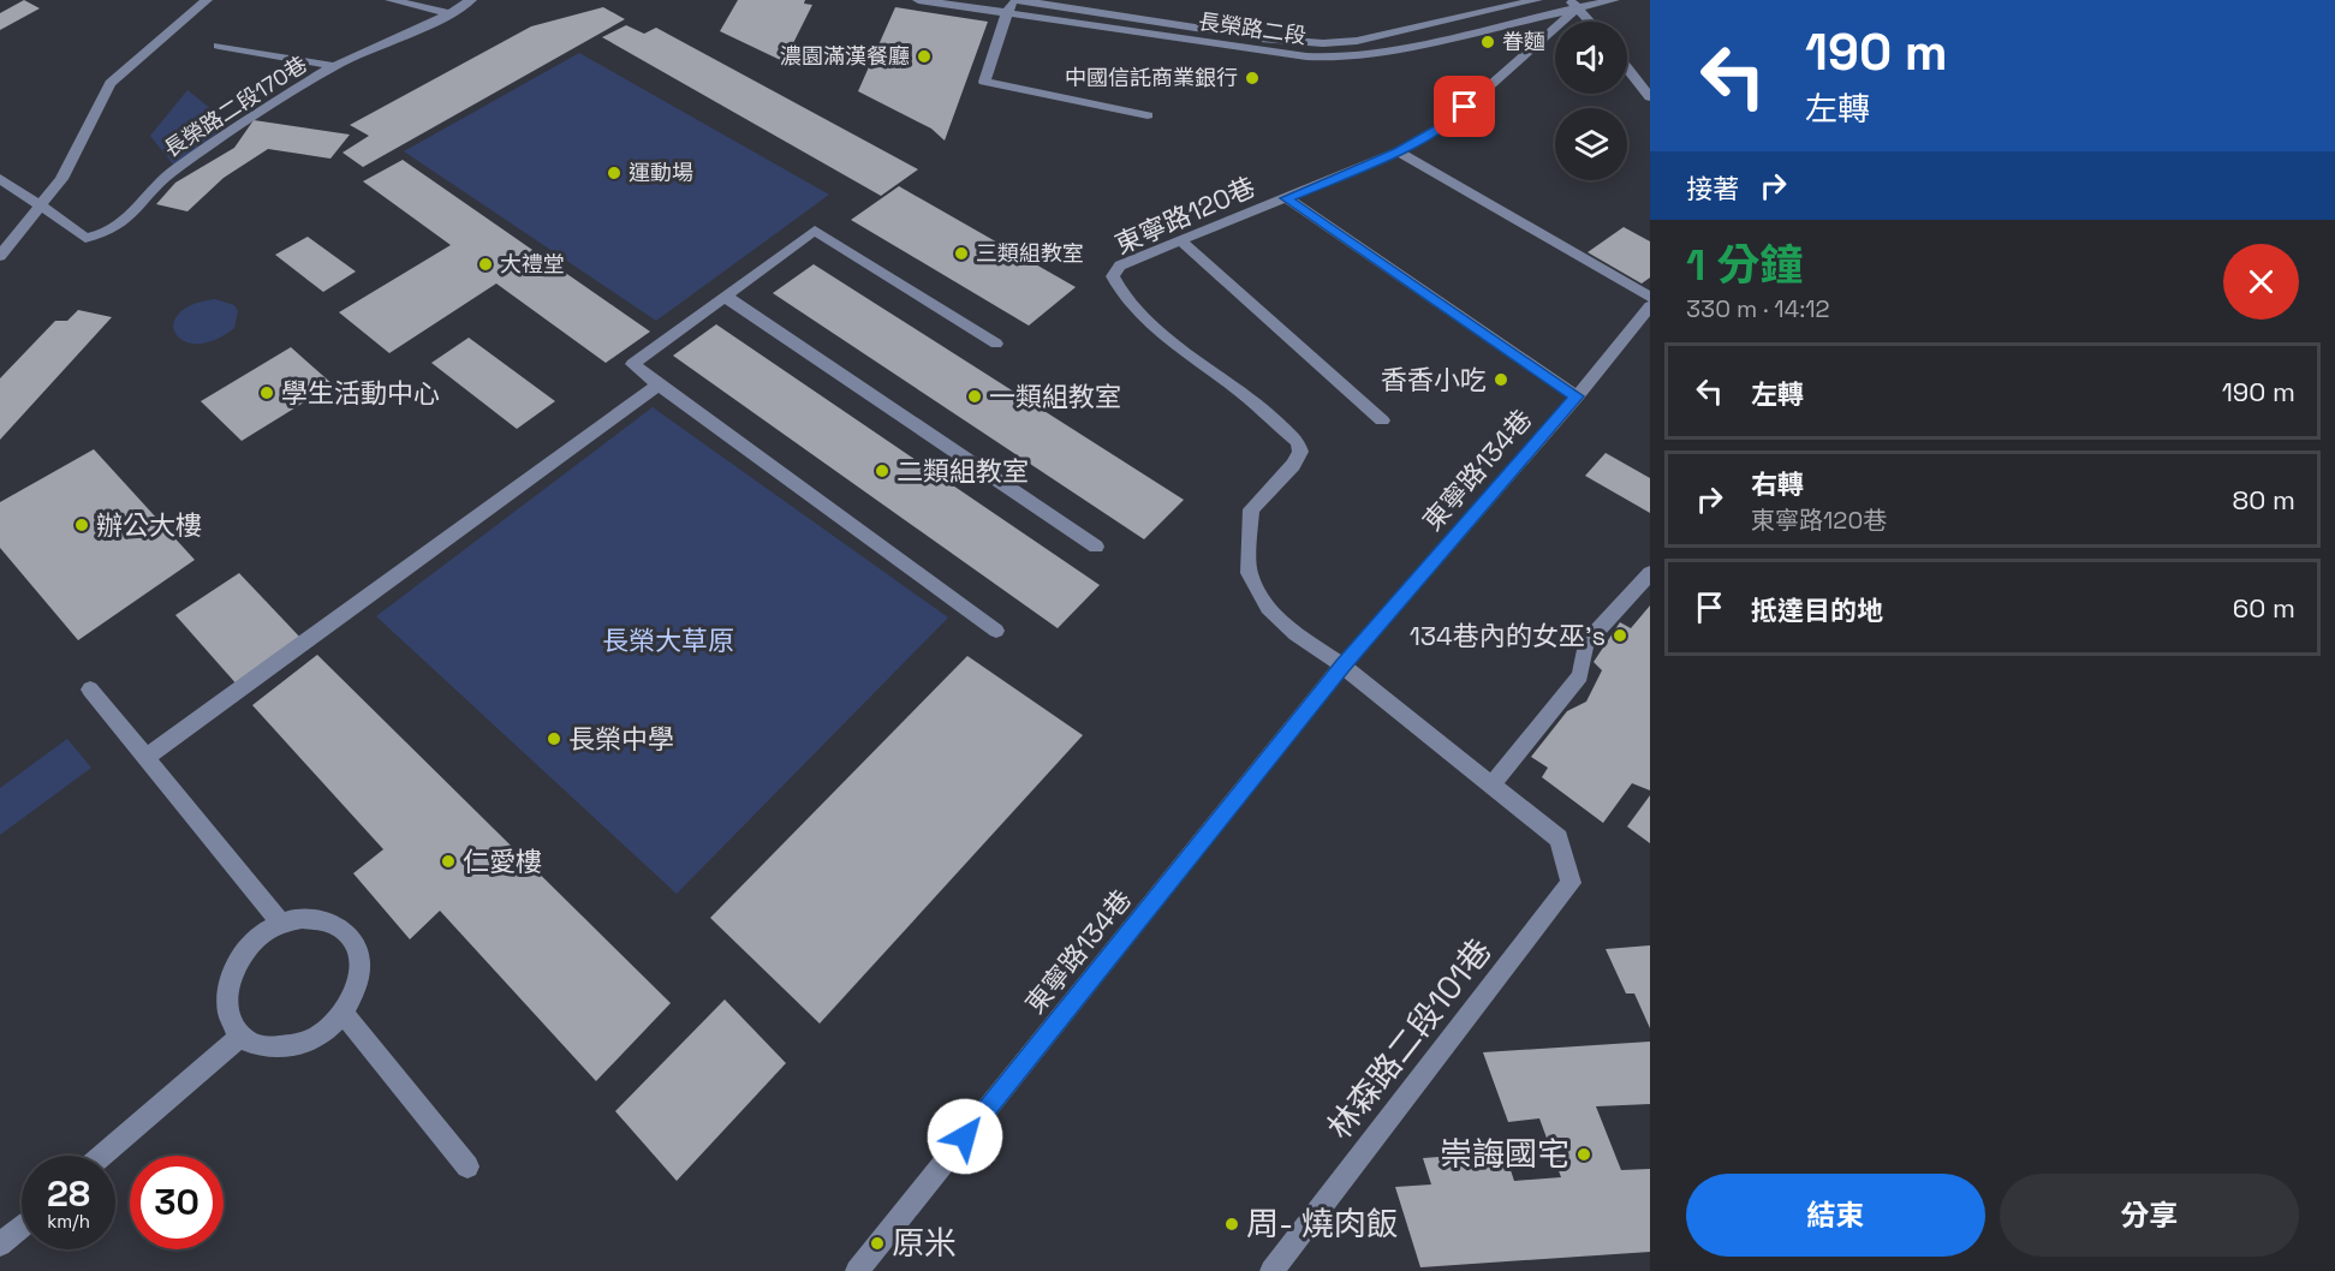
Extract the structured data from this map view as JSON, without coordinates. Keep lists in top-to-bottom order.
{
  "streets": {
    "street": [
      "長榮路二段",
      "長榮路二段170巷",
      "東寧路120巷",
      "東寧路134巷",
      "林森路二段101巷"
    ]
  },
  "crossings": [
    ["長榮路二段", "東寧路120巷"],
    ["東寧路120巷", "東寧路134巷"]
  ],
  "parks": ["長榮大草原"],
  "places": [
    "眷麵",
    "濃園滿漢餐廳",
    "中國信託商業銀行",
    "運動場",
    "三類組教室",
    "大禮堂",
    "香香小吃",
    "學生活動中心",
    "一類組教室",
    "二類組教室",
    "辦公大樓",
    "134巷內的女巫’s",
    "長榮中學",
    "仁愛樓",
    "崇誨國宅",
    "周- 燒肉飯",
    "原米"
  ],
  "page": {
    "turn": ["190 m", "左轉"],
    "then": "接著",
    "heading": ["1 分鐘", "330 m · 14:12"],
    "list": [
      {
        "name": "左轉",
        "value": "190 m"
      },
      {
        "name": "右轉",
        "note": "東寧路120巷",
        "value": "80 m"
      },
      {
        "name": "抵達目的地",
        "value": "60 m"
      }
    ],
    "speed": "28 km/h",
    "limit": "30",
    "buttons": ["結束", "分享"]
  }
}
